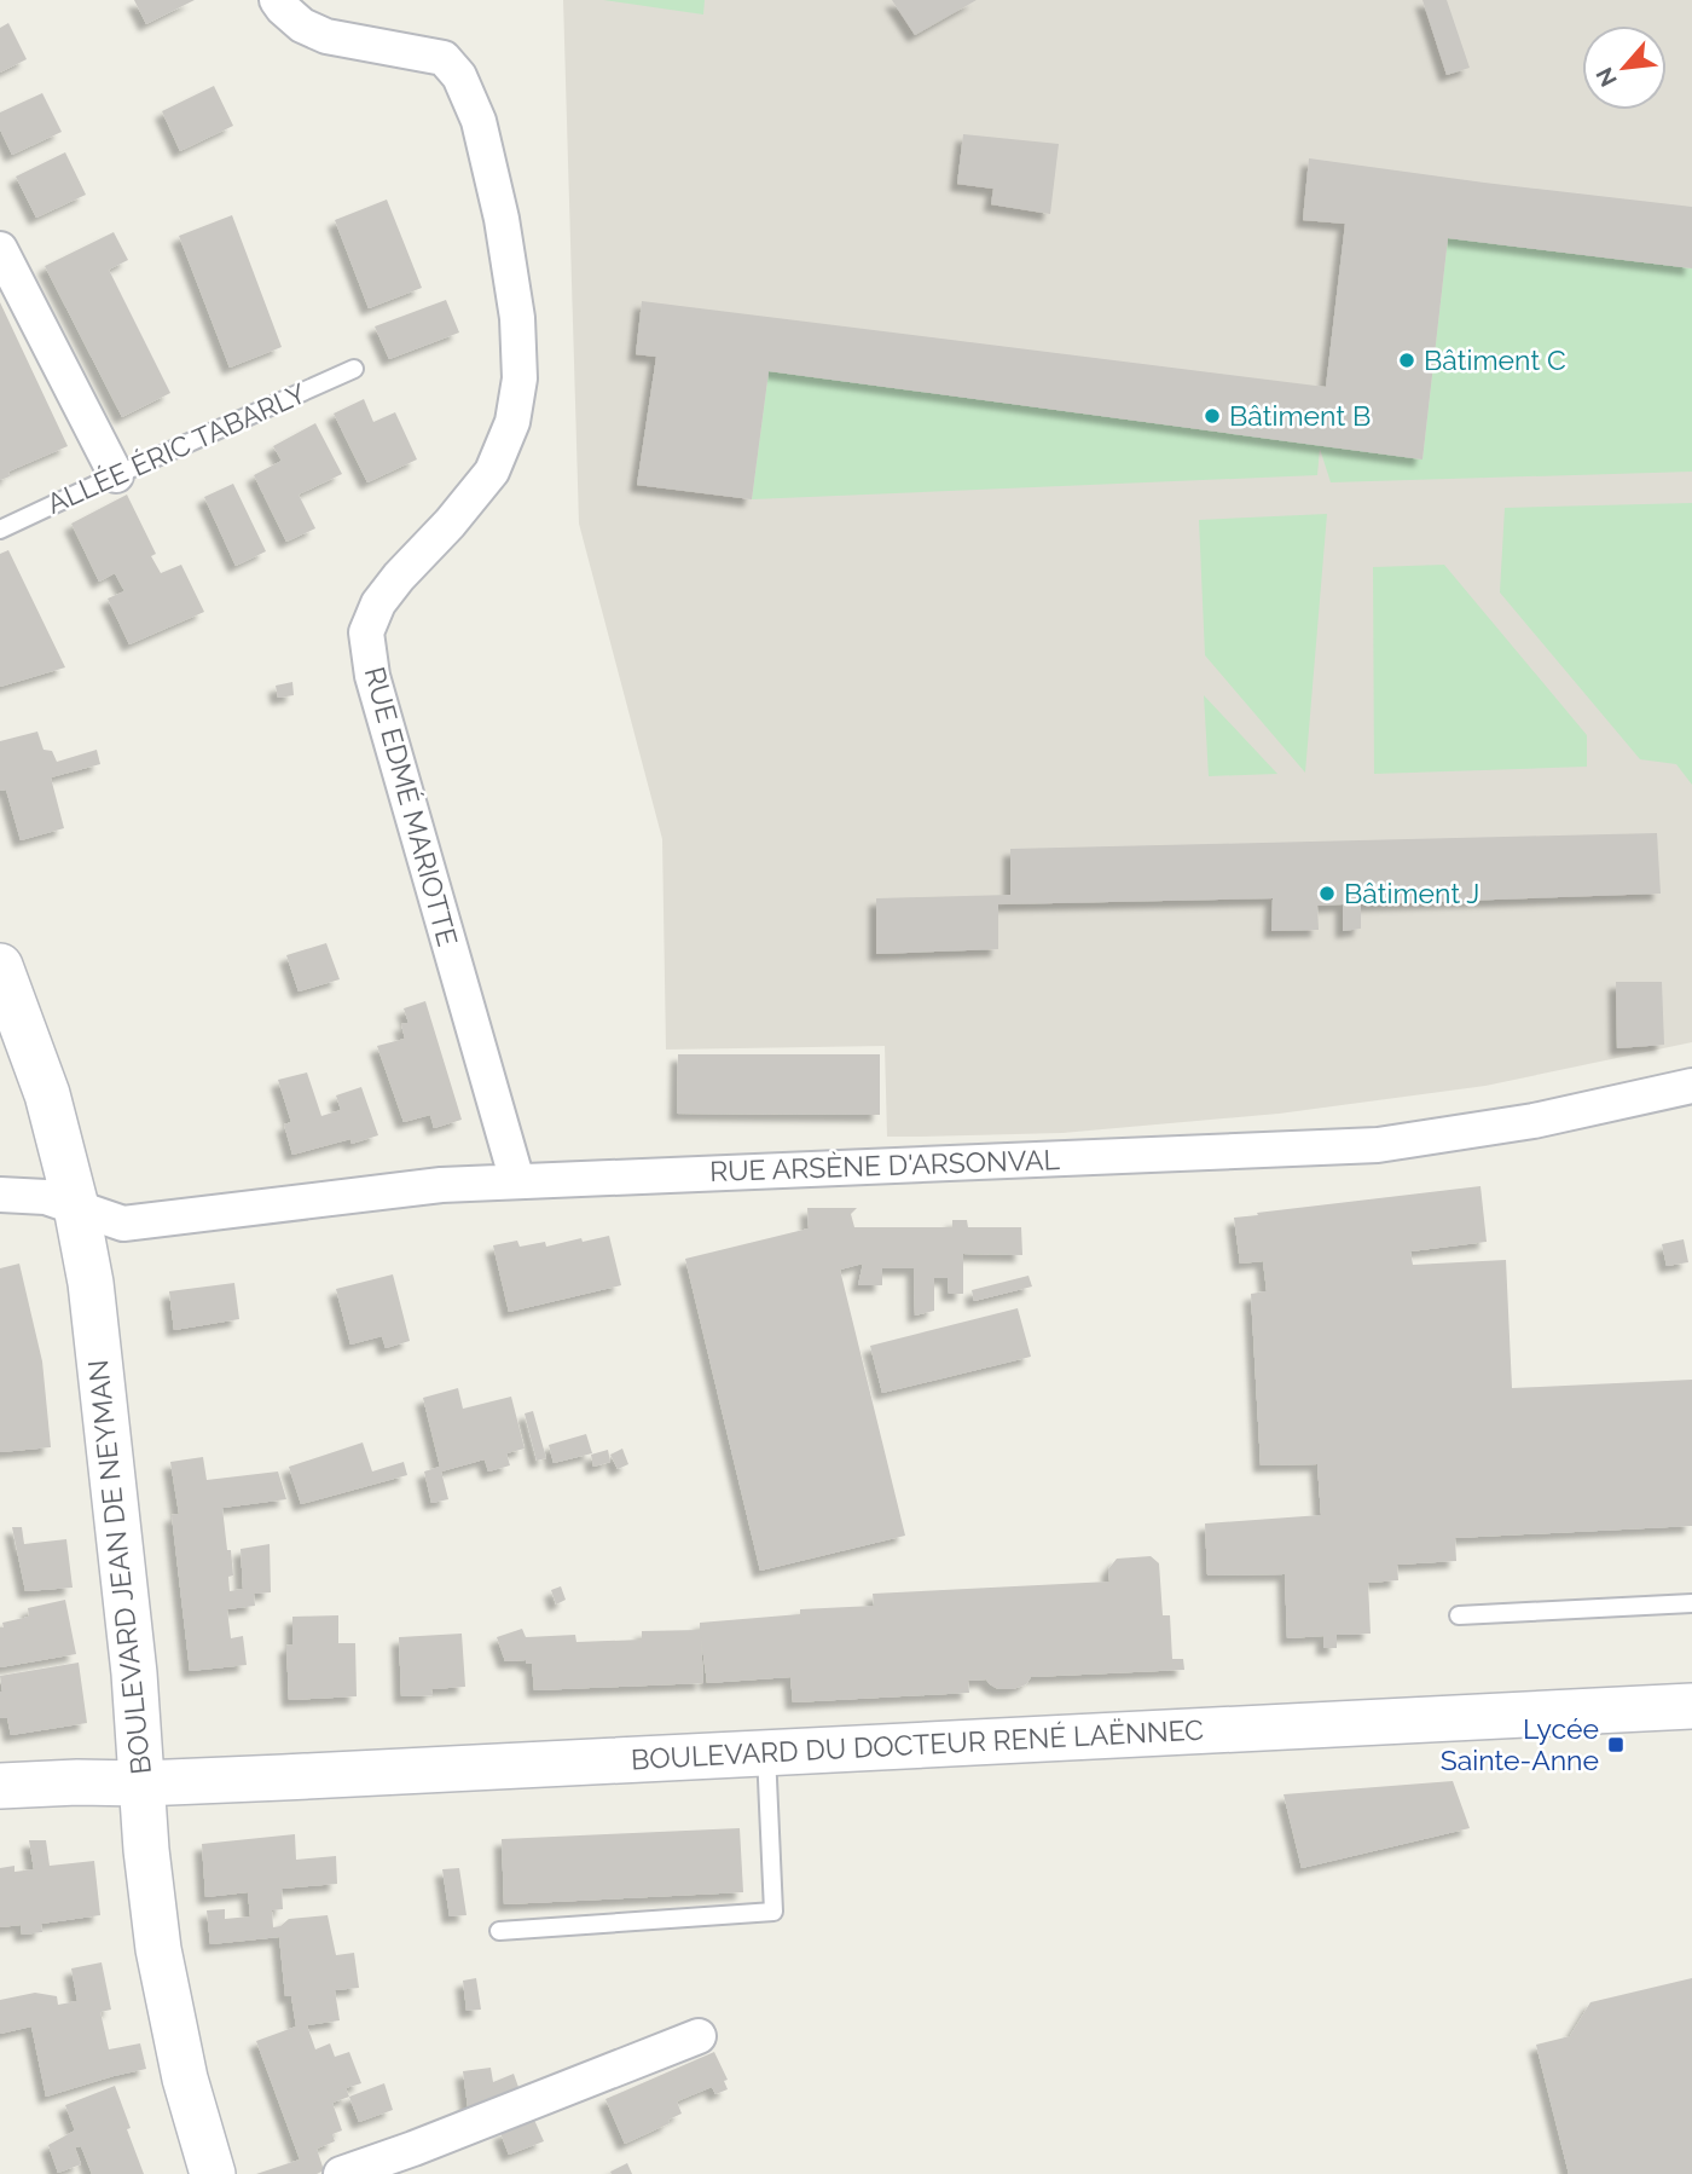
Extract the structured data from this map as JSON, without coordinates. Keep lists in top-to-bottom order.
{
  "streets": {
    "street": [
      "RUE EDMÉ MARIOTTE",
      "RUE ARSÈNE D'ARSONVAL",
      "BOULEVARD JEAN DE NEYMAN",
      "BOULEVARD DU DOCTEUR RENÉ LAËNNEC"
    ],
    "lane": ["ALLÉE ÉRIC TABARLY"]
  },
  "crossings": [
    ["RUE EDMÉ MARIOTTE", "RUE ARSÈNE D'ARSONVAL"],
    ["RUE ARSÈNE D'ARSONVAL", "BOULEVARD JEAN DE NEYMAN"],
    ["BOULEVARD JEAN DE NEYMAN", "BOULEVARD DU DOCTEUR RENÉ LAËNNEC"]
  ],
  "places": {
    "other": ["Bâtiment C", "Bâtiment B", "Bâtiment J"],
    "transit": ["Lycée Sainte-Anne"]
  },
  "north": "bottom left"
}
